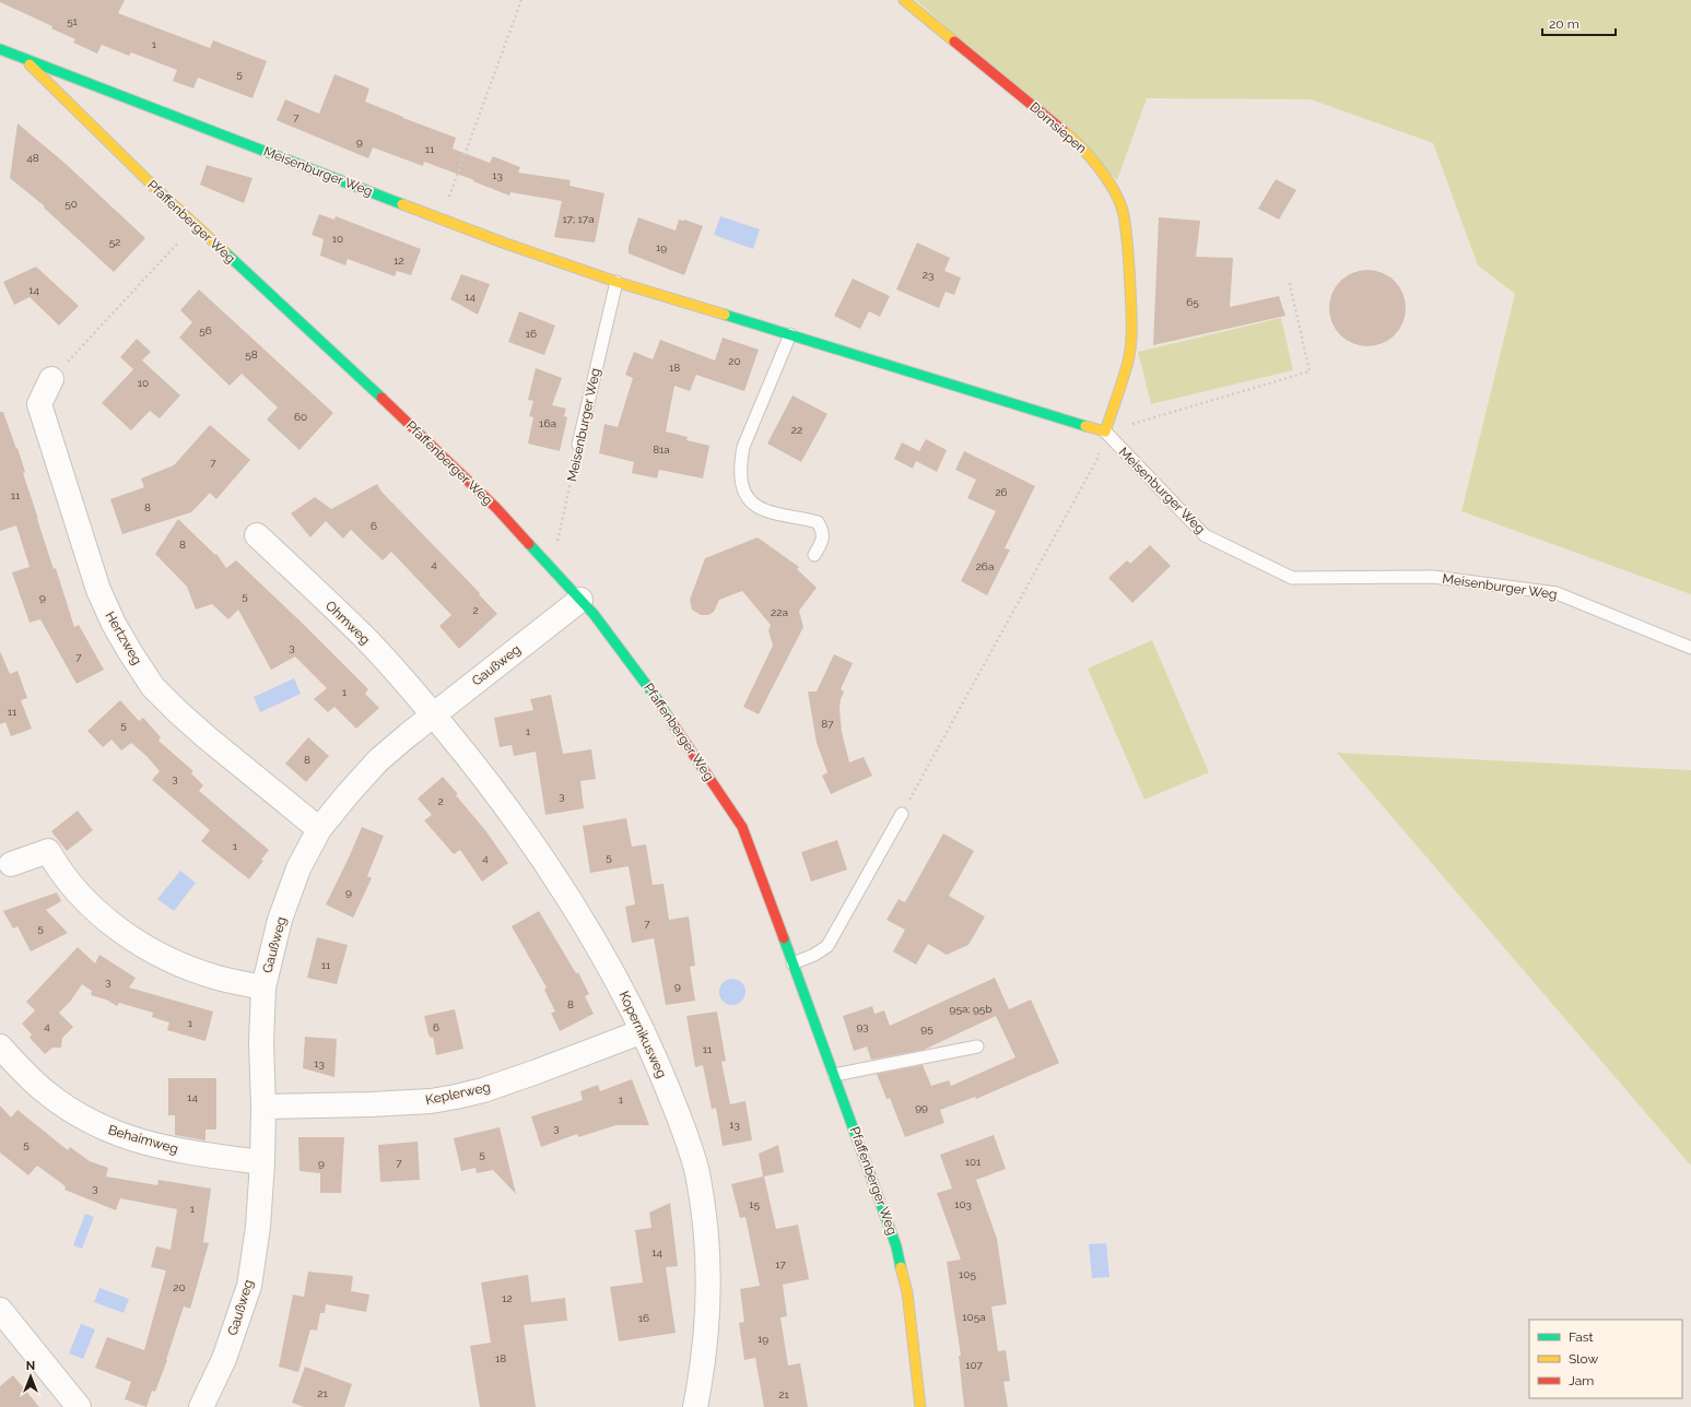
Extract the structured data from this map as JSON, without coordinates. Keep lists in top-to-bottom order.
{
  "streets": {
    "main road": ["Dornsiepen", "Meisenburger Weg", "Pfaffenberger Weg"],
    "street": [
      "Ohmweg",
      "Hertzweg",
      "Gaußweg",
      "Kopernikusweg",
      "Keplerweg",
      "Behaimweg"
    ]
  },
  "crossings": [
    ["Dornsiepen", "Meisenburger Weg"],
    ["Meisenburger Weg", "Pfaffenberger Weg"],
    ["Pfaffenberger Weg", "Gaußweg"],
    ["Ohmweg", "Gaußweg"],
    ["Ohmweg", "Kopernikusweg"],
    ["Hertzweg", "Gaußweg"],
    ["Gaußweg", "Kopernikusweg"],
    ["Gaußweg", "Keplerweg"],
    ["Gaußweg", "Behaimweg"],
    ["Kopernikusweg", "Keplerweg"]
  ],
  "house_numbers": [
    "51",
    "1",
    "5",
    "7",
    "9",
    "11",
    "48",
    "13",
    "50",
    "17; 17a",
    "10",
    "52",
    "19",
    "12",
    "23",
    "14",
    "14",
    "65",
    "56",
    "16",
    "58",
    "20",
    "18",
    "10",
    "60",
    "16a",
    "22",
    "81a",
    "7",
    "26",
    "11",
    "8",
    "6",
    "8",
    "4",
    "26a",
    "5",
    "9",
    "2",
    "22a",
    "3",
    "7",
    "1",
    "11",
    "87",
    "5",
    "1",
    "8",
    "3",
    "3",
    "2",
    "1",
    "5",
    "4",
    "9",
    "7",
    "5",
    "11",
    "3",
    "9",
    "8",
    "95a; 95b",
    "1",
    "4",
    "93",
    "6",
    "95",
    "11",
    "13",
    "14",
    "1",
    "99",
    "13",
    "3",
    "5",
    "5",
    "101",
    "9",
    "7",
    "3",
    "15",
    "103",
    "1",
    "14",
    "17",
    "105",
    "20",
    "12",
    "105a",
    "16",
    "19",
    "18",
    "107",
    "21",
    "21"
  ],
  "legend": ["Fast", "Slow", "Jam"],
  "scale_bar": "20 m",
  "north": "top"
}
